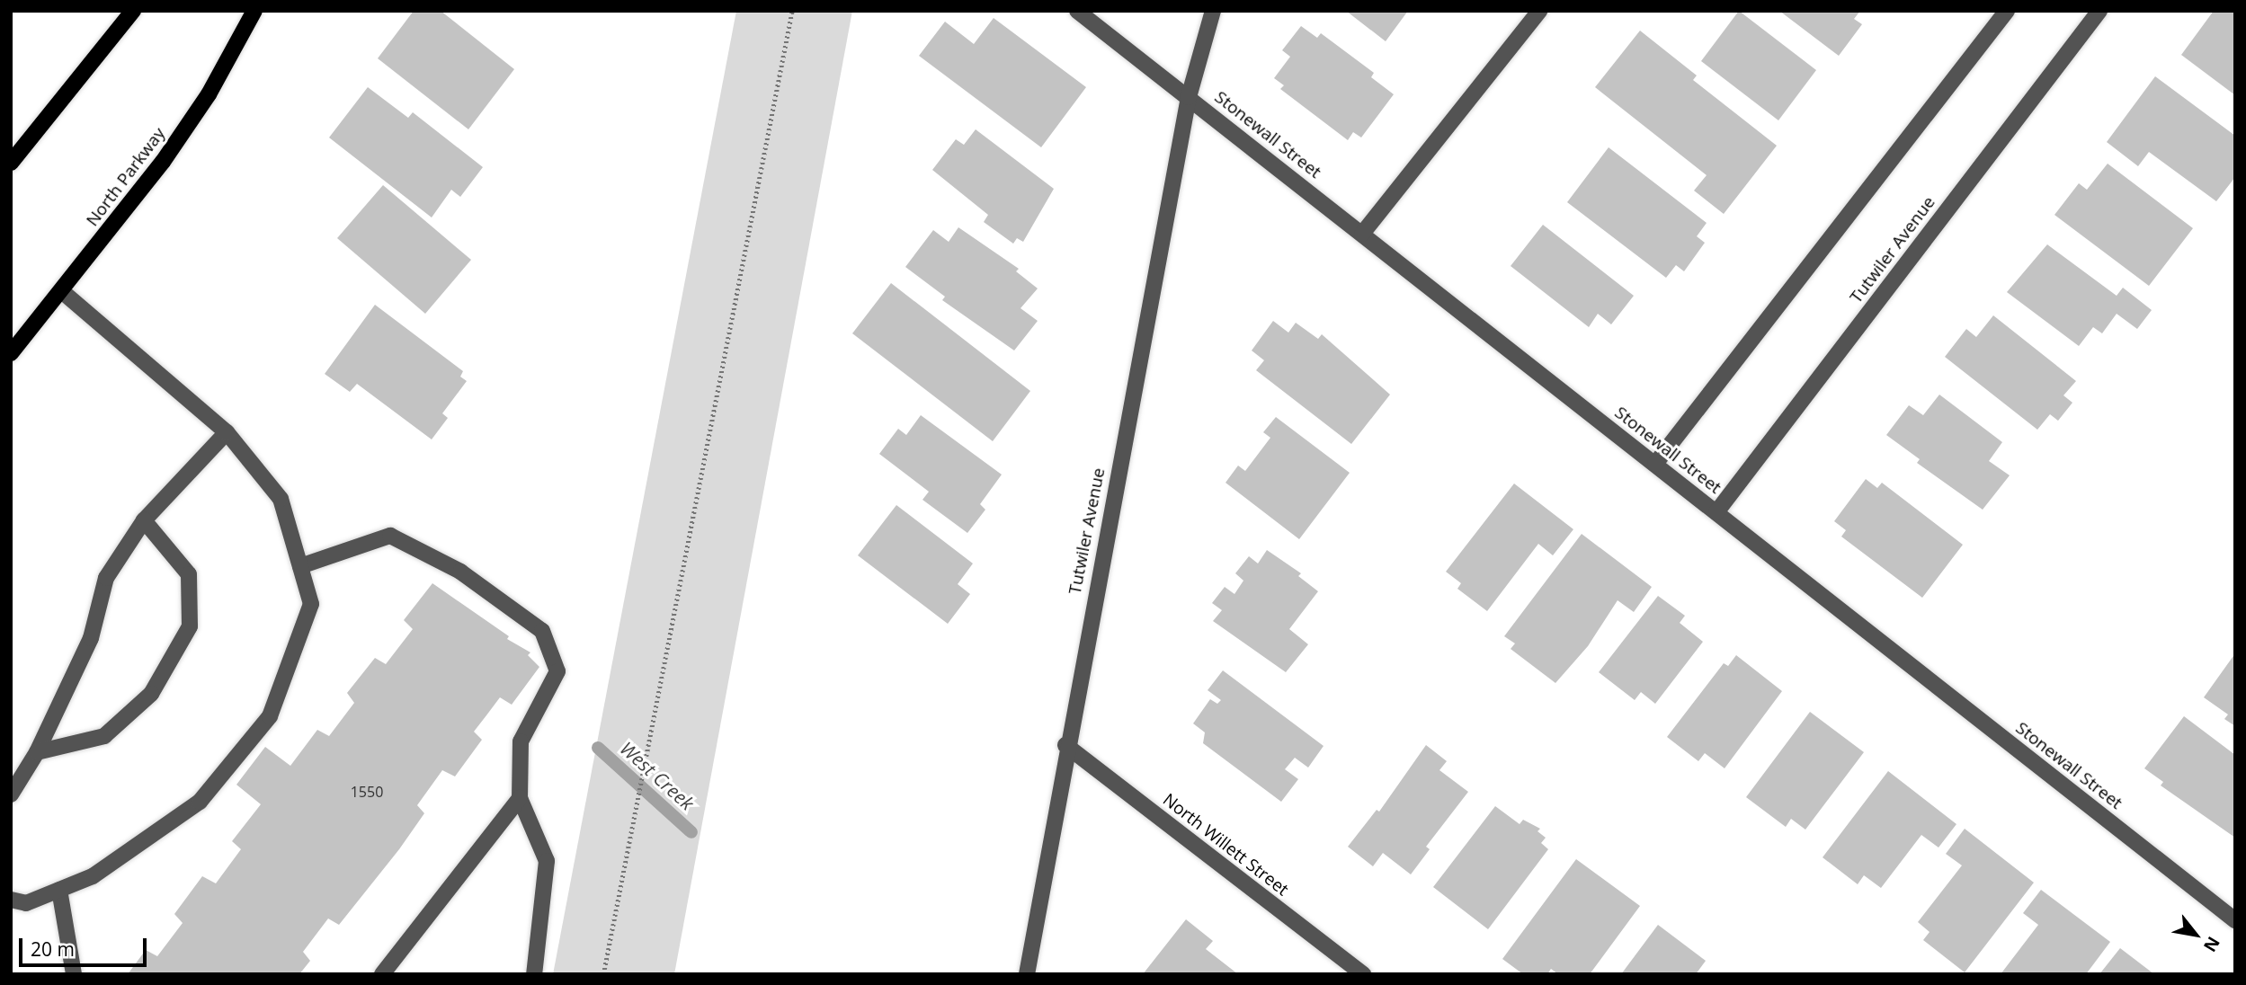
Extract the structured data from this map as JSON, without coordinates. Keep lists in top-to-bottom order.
{
  "streets": {
    "main road": ["North Parkway"],
    "street": ["Stonewall Street", "Tutwiler Avenue", "North Willett Street"]
  },
  "crossings": [
    ["Stonewall Street", "Tutwiler Avenue"],
    ["Tutwiler Avenue", "North Willett Street"]
  ],
  "water": ["West Creek"],
  "house_numbers": ["1550"],
  "scale_bar": "20 m",
  "north": "bottom right"
}
